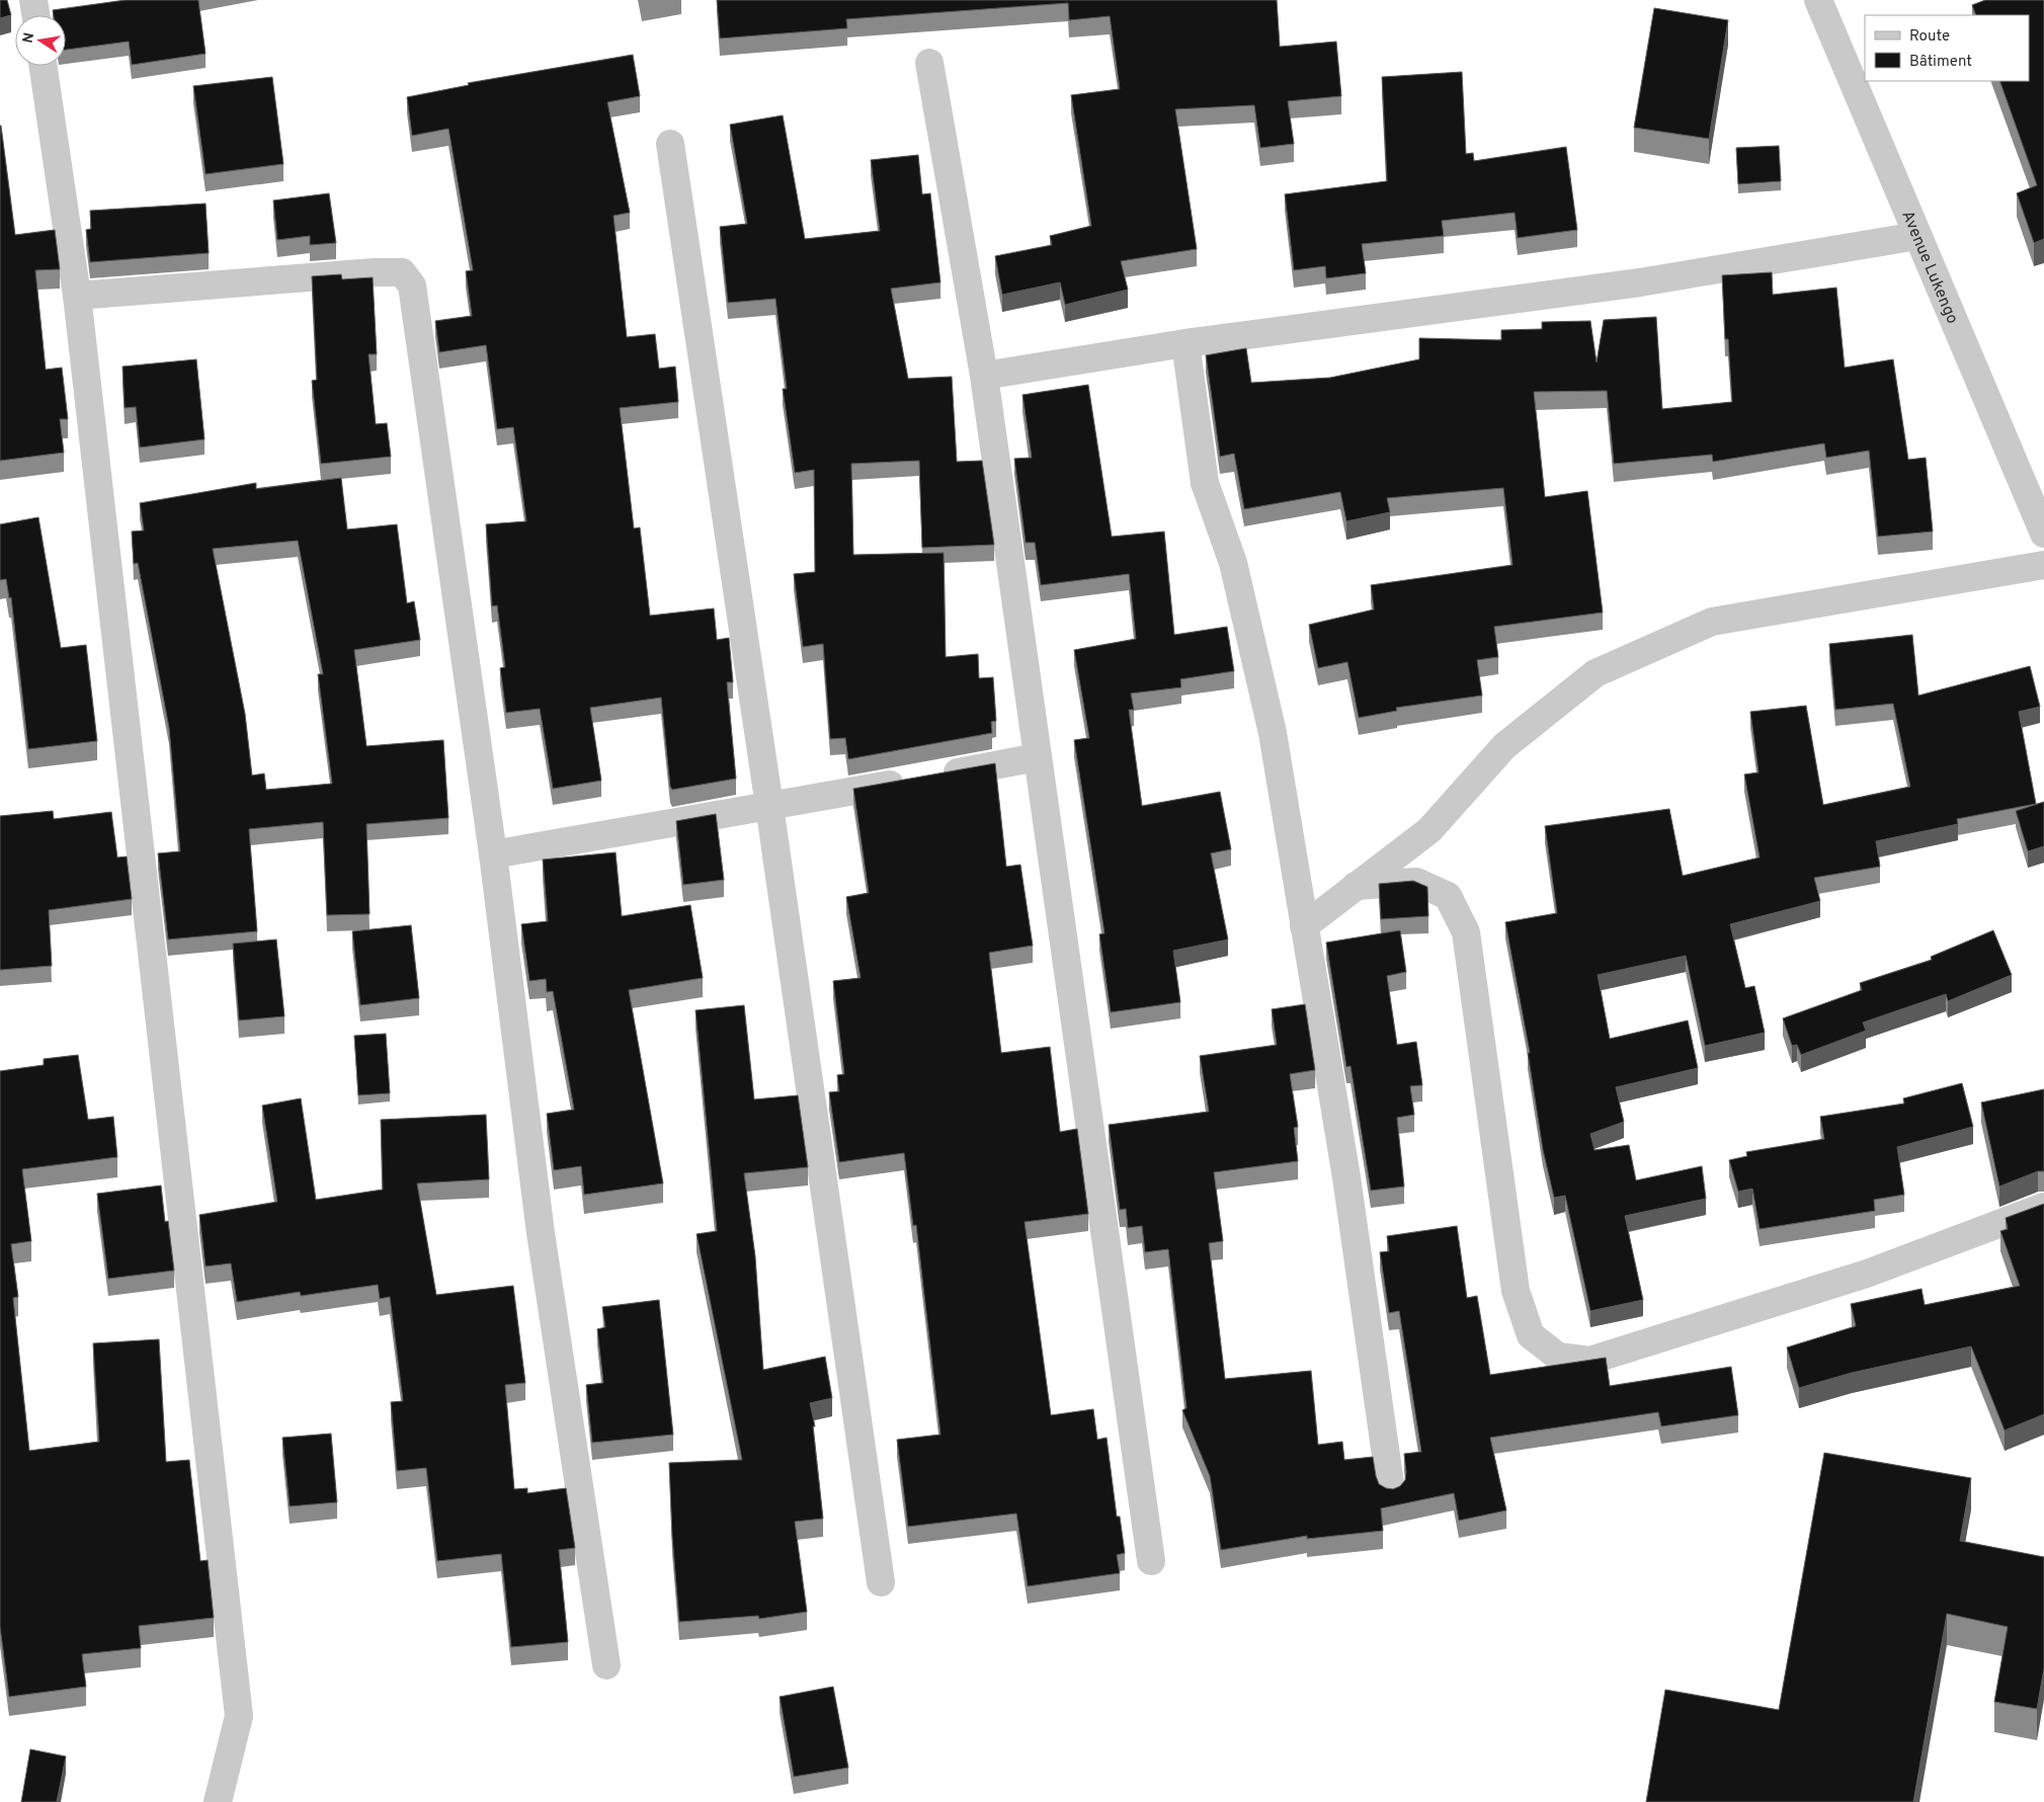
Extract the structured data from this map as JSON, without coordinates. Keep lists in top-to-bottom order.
{
  "streets": {
    "street": ["Avenue Lukengo"]
  },
  "legend": ["Route", "Bâtiment"],
  "north": "left"
}
